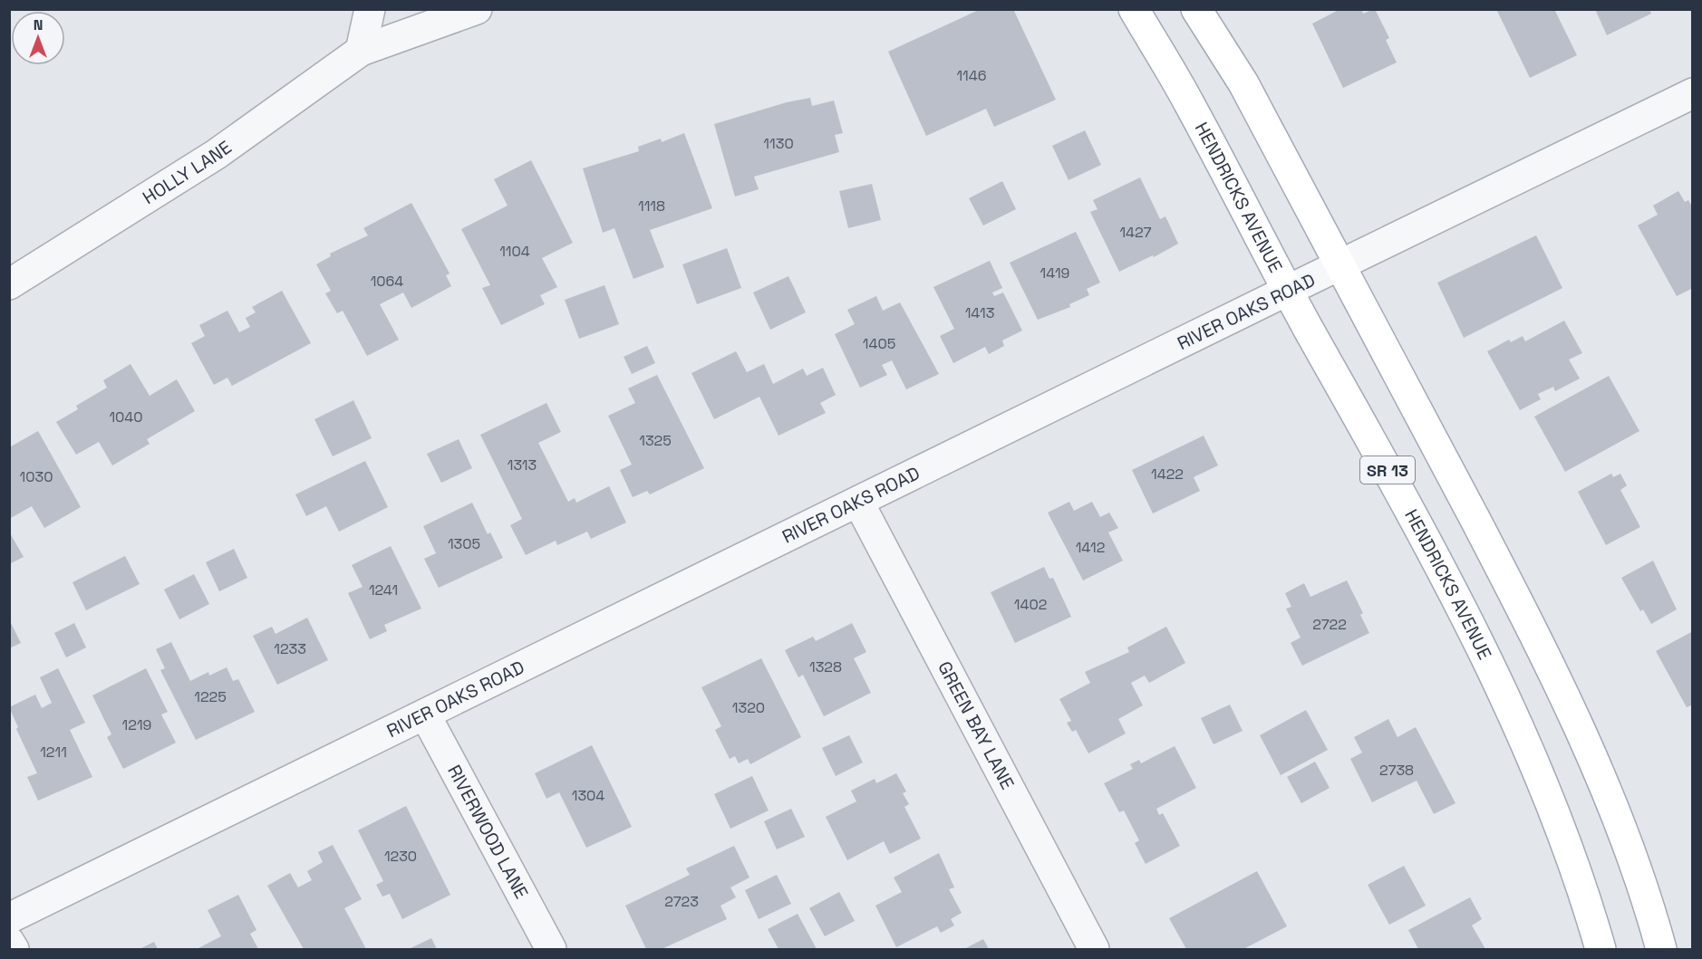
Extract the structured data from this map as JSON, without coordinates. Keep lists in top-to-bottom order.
{
  "streets": {
    "main road": ["HENDRICKS AVENUE", "SR 13"],
    "street": [
      "HOLLY LANE",
      "RIVER OAKS ROAD",
      "GREEN BAY LANE",
      "RIVERWOOD LANE"
    ]
  },
  "crossings": [
    ["HENDRICKS AVENUE", "RIVER OAKS ROAD"],
    ["RIVER OAKS ROAD", "SR 13"],
    ["RIVER OAKS ROAD", "GREEN BAY LANE"],
    ["RIVER OAKS ROAD", "RIVERWOOD LANE"]
  ],
  "house_numbers": [
    "1146",
    "1130",
    "1118",
    "1427",
    "1104",
    "1419",
    "1064",
    "1413",
    "1405",
    "1040",
    "1325",
    "1313",
    "1422",
    "1030",
    "1305",
    "1412",
    "1241",
    "1402",
    "2722",
    "1233",
    "1328",
    "1225",
    "1320",
    "1219",
    "1211",
    "2738",
    "1304",
    "1230",
    "2723"
  ],
  "north": "top"
}
